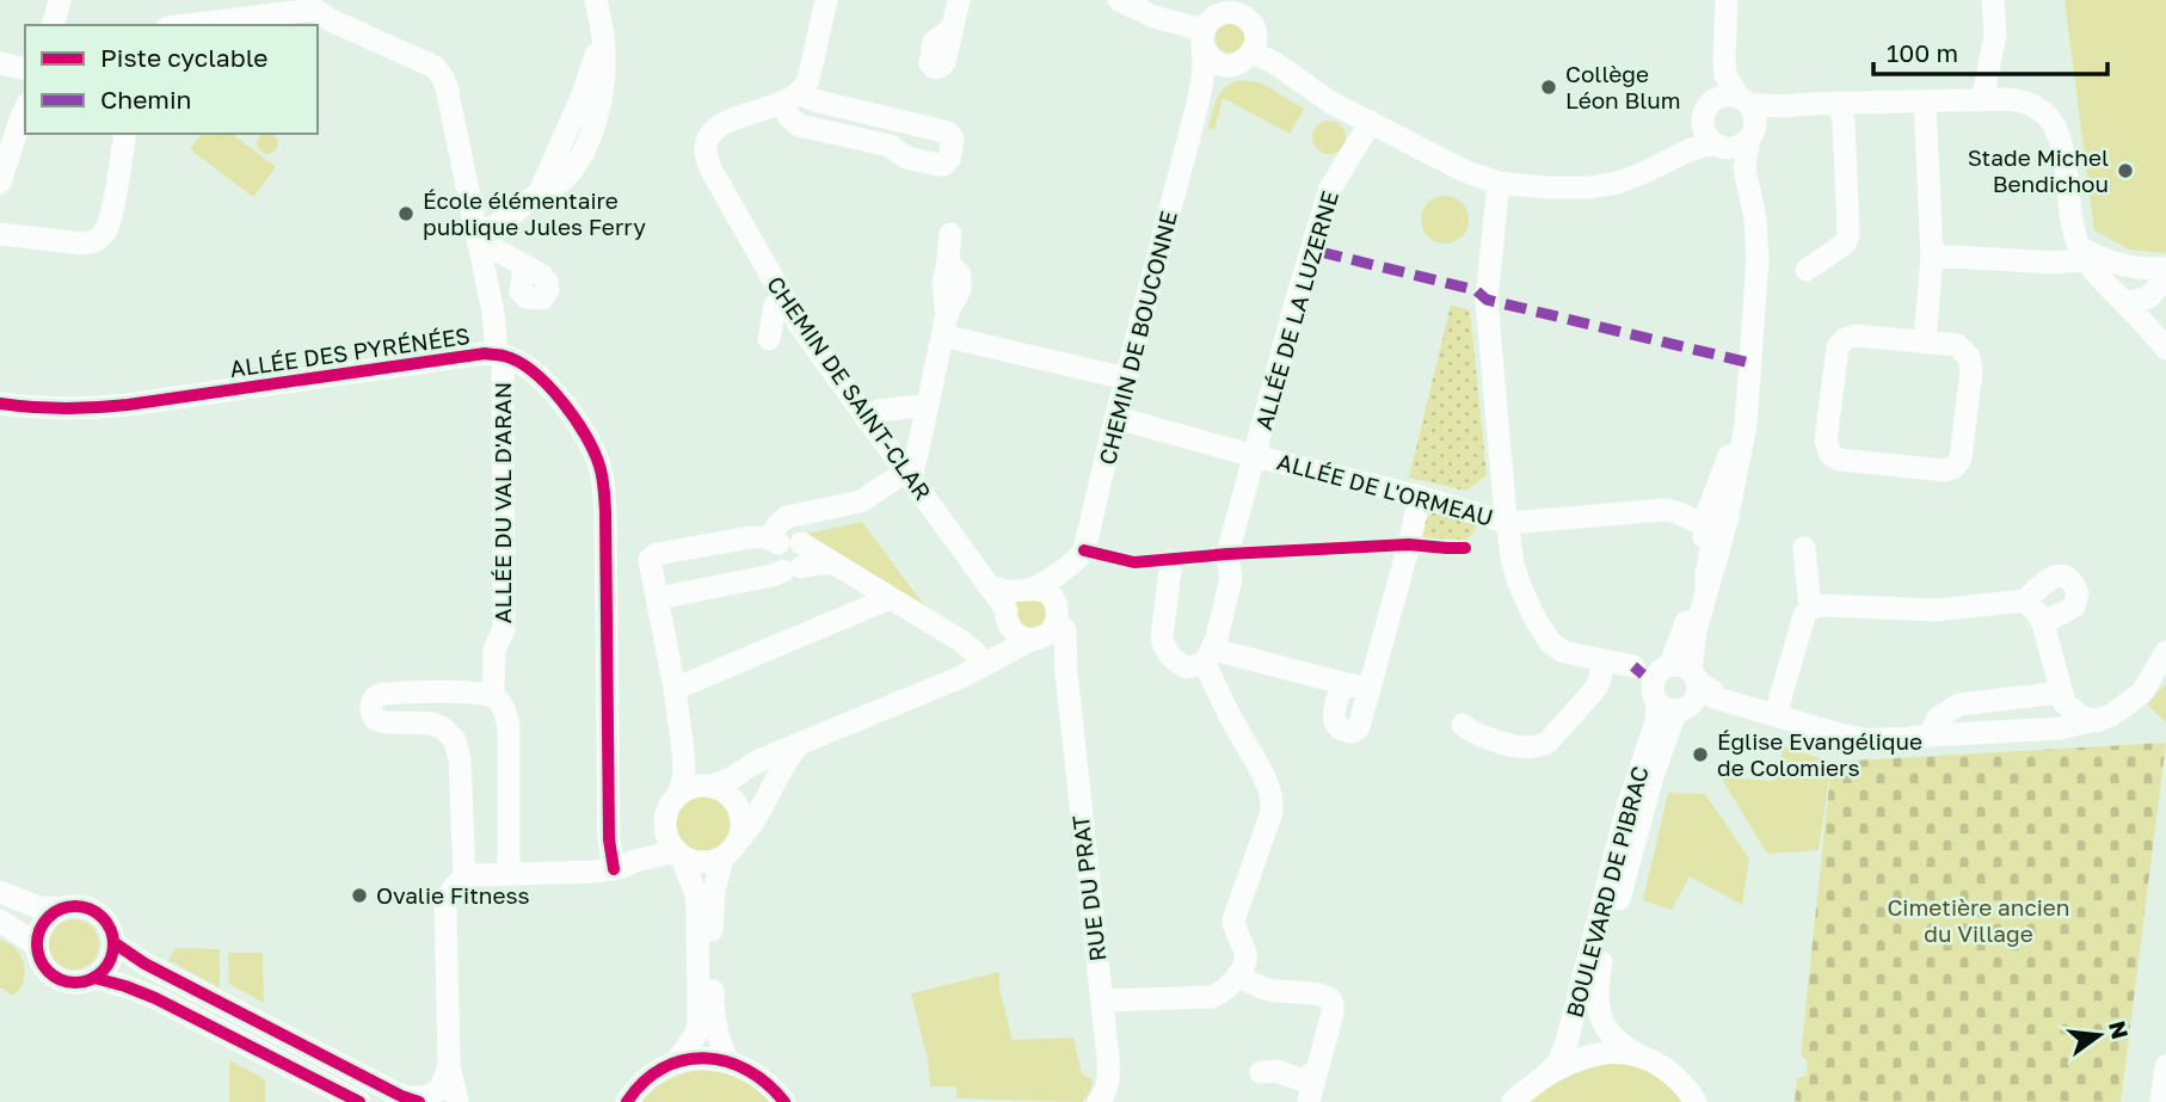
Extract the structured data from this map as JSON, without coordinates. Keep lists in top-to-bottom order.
{
  "streets": {
    "street": [
      "ALLÉE DE LA LUZERNE",
      "CHEMIN DE BOUCONNE",
      "ALLÉE DES PYRÉNÉES",
      "CHEMIN DE SAINT-CLAR",
      "ALLÉE DE L'ORMEAU",
      "ALLÉE DU VAL D'ARAN",
      "RUE DU PRAT",
      "BOULEVARD DE PIBRAC"
    ]
  },
  "crossings": [
    ["ALLÉE DE LA LUZERNE", "ALLÉE DE L'ORMEAU"],
    ["CHEMIN DE BOUCONNE", "CHEMIN DE SAINT-CLAR"],
    ["CHEMIN DE BOUCONNE", "ALLÉE DE L'ORMEAU"],
    ["CHEMIN DE BOUCONNE", "RUE DU PRAT"],
    ["ALLÉE DES PYRÉNÉES", "ALLÉE DU VAL D'ARAN"],
    ["CHEMIN DE SAINT-CLAR", "RUE DU PRAT"],
    ["ALLÉE DE L'ORMEAU", "BOULEVARD DE PIBRAC"]
  ],
  "parks": ["Cimetière ancien du Village"],
  "places": [
    "Collège Léon Blum",
    "Stade Michel Bendichou",
    "École élémentaire publique Jules Ferry",
    "Église Evangélique de Colomiers",
    "Ovalie Fitness"
  ],
  "legend": ["Piste cyclable", "Chemin"],
  "scale_bar": "100 m",
  "north": "right"
}
